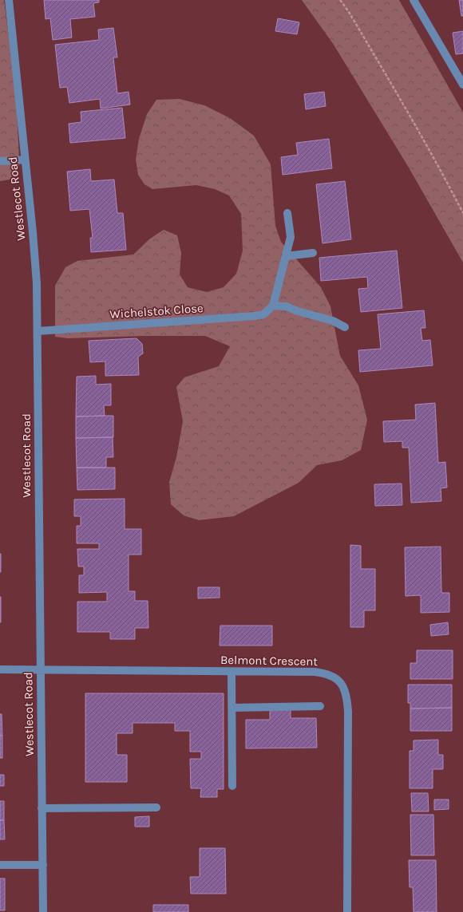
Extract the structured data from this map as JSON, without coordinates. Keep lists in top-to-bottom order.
{
  "streets": {
    "street": ["Westlecot Road", "Wichelstok Close", "Belmont Crescent"]
  },
  "crossings": [
    ["Westlecot Road", "Wichelstok Close"],
    ["Westlecot Road", "Belmont Crescent"]
  ]
}
